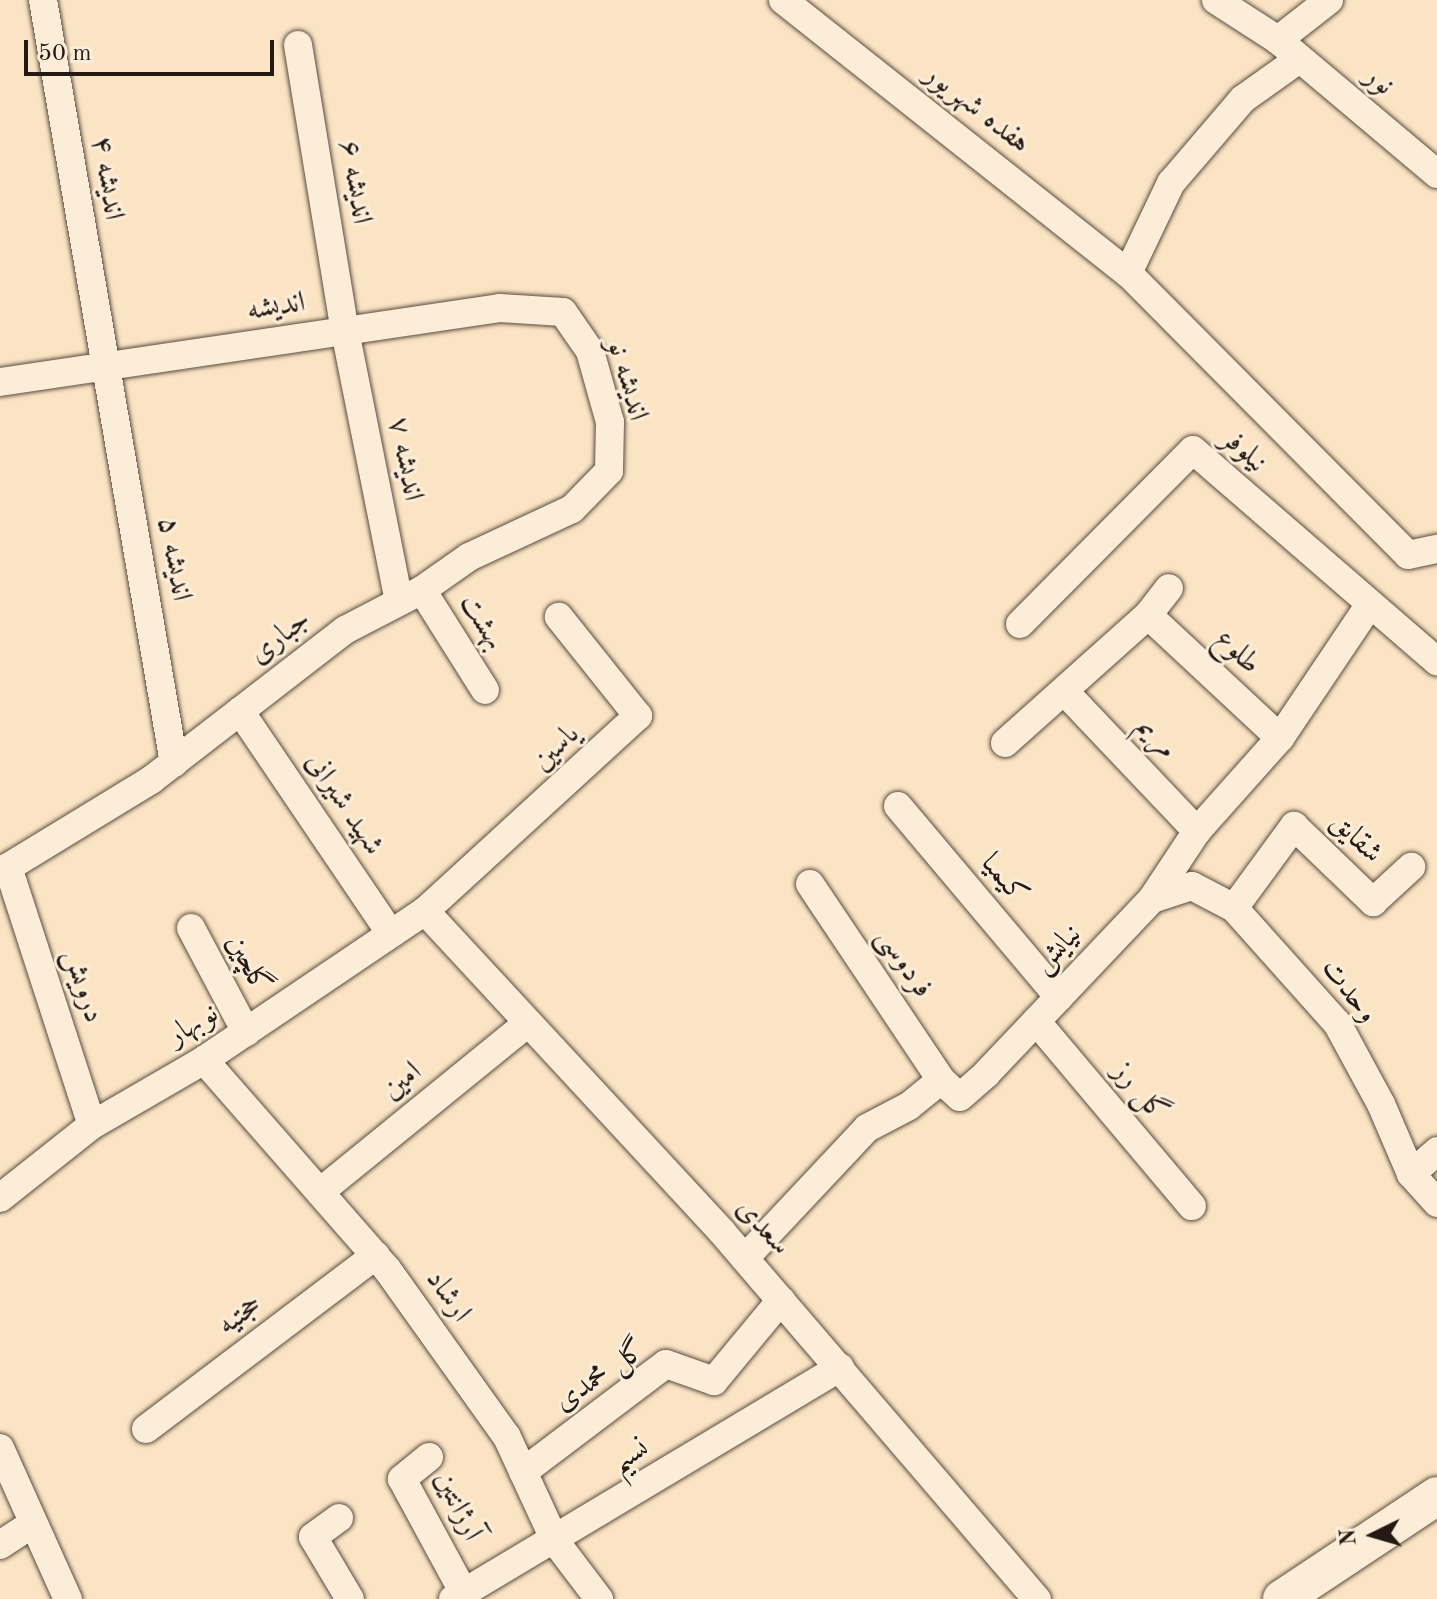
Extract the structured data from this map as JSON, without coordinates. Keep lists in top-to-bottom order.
{
  "streets": {
    "street": [
      "نور",
      "هفده شهریور",
      "اندیشه ۴",
      "اندیشه ۶",
      "اندیشه",
      "اندیشه نو",
      "نیلوفر",
      "اندیشه ۷",
      "اندیشه ۵",
      "بهشت",
      "جباری",
      "طلوع",
      "مریم",
      "یاسین",
      "شهید شیرانی",
      "شقایق",
      "کیمیا",
      "نیایش",
      "فردوسی",
      "گلچین",
      "درویش",
      "وحدت",
      "نوبهار",
      "امین",
      "گل رز",
      "سعدی",
      "ارشاد",
      "حجتیه",
      "گل محمدی",
      "نسیم",
      "آرژانتین"
    ]
  },
  "crossings": [
    ["اندیشه ۴", "اندیشه"],
    ["اندیشه ۴", "اندیشه ۵"],
    ["اندیشه ۶", "اندیشه"],
    ["اندیشه ۶", "اندیشه ۷"],
    ["اندیشه", "اندیشه نو"],
    ["اندیشه", "اندیشه ۷"],
    ["اندیشه", "اندیشه ۵"],
    ["اندیشه نو", "جباری"],
    ["نیلوفر", "نیایش"],
    ["اندیشه ۷", "بهشت"],
    ["اندیشه ۷", "جباری"],
    ["اندیشه ۵", "جباری"],
    ["بهشت", "جباری"],
    ["جباری", "شهید شیرانی"],
    ["جباری", "درویش"],
    ["طلوع", "نیایش"],
    ["مریم", "نیایش"],
    ["یاسین", "نوبهار"],
    ["یاسین", "سعدی"],
    ["شهید شیرانی", "نوبهار"],
    ["شقایق", "وحدت"],
    ["کیمیا", "نیایش"],
    ["نیایش", "فردوسی"],
    ["نیایش", "وحدت"],
    ["نیایش", "گل رز"],
    ["گلچین", "نوبهار"],
    ["درویش", "نوبهار"],
    ["نوبهار", "سعدی"],
    ["نوبهار", "ارشاد"],
    ["امین", "سعدی"],
    ["امین", "ارشاد"],
    ["سعدی", "گل محمدی"],
    ["سعدی", "نسیم"],
    ["ارشاد", "حجتیه"],
    ["ارشاد", "گل محمدی"],
    ["ارشاد", "نسیم"],
    ["نسیم", "آرژانتین"]
  ],
  "scale_bar": "50 m",
  "north": "left"
}
